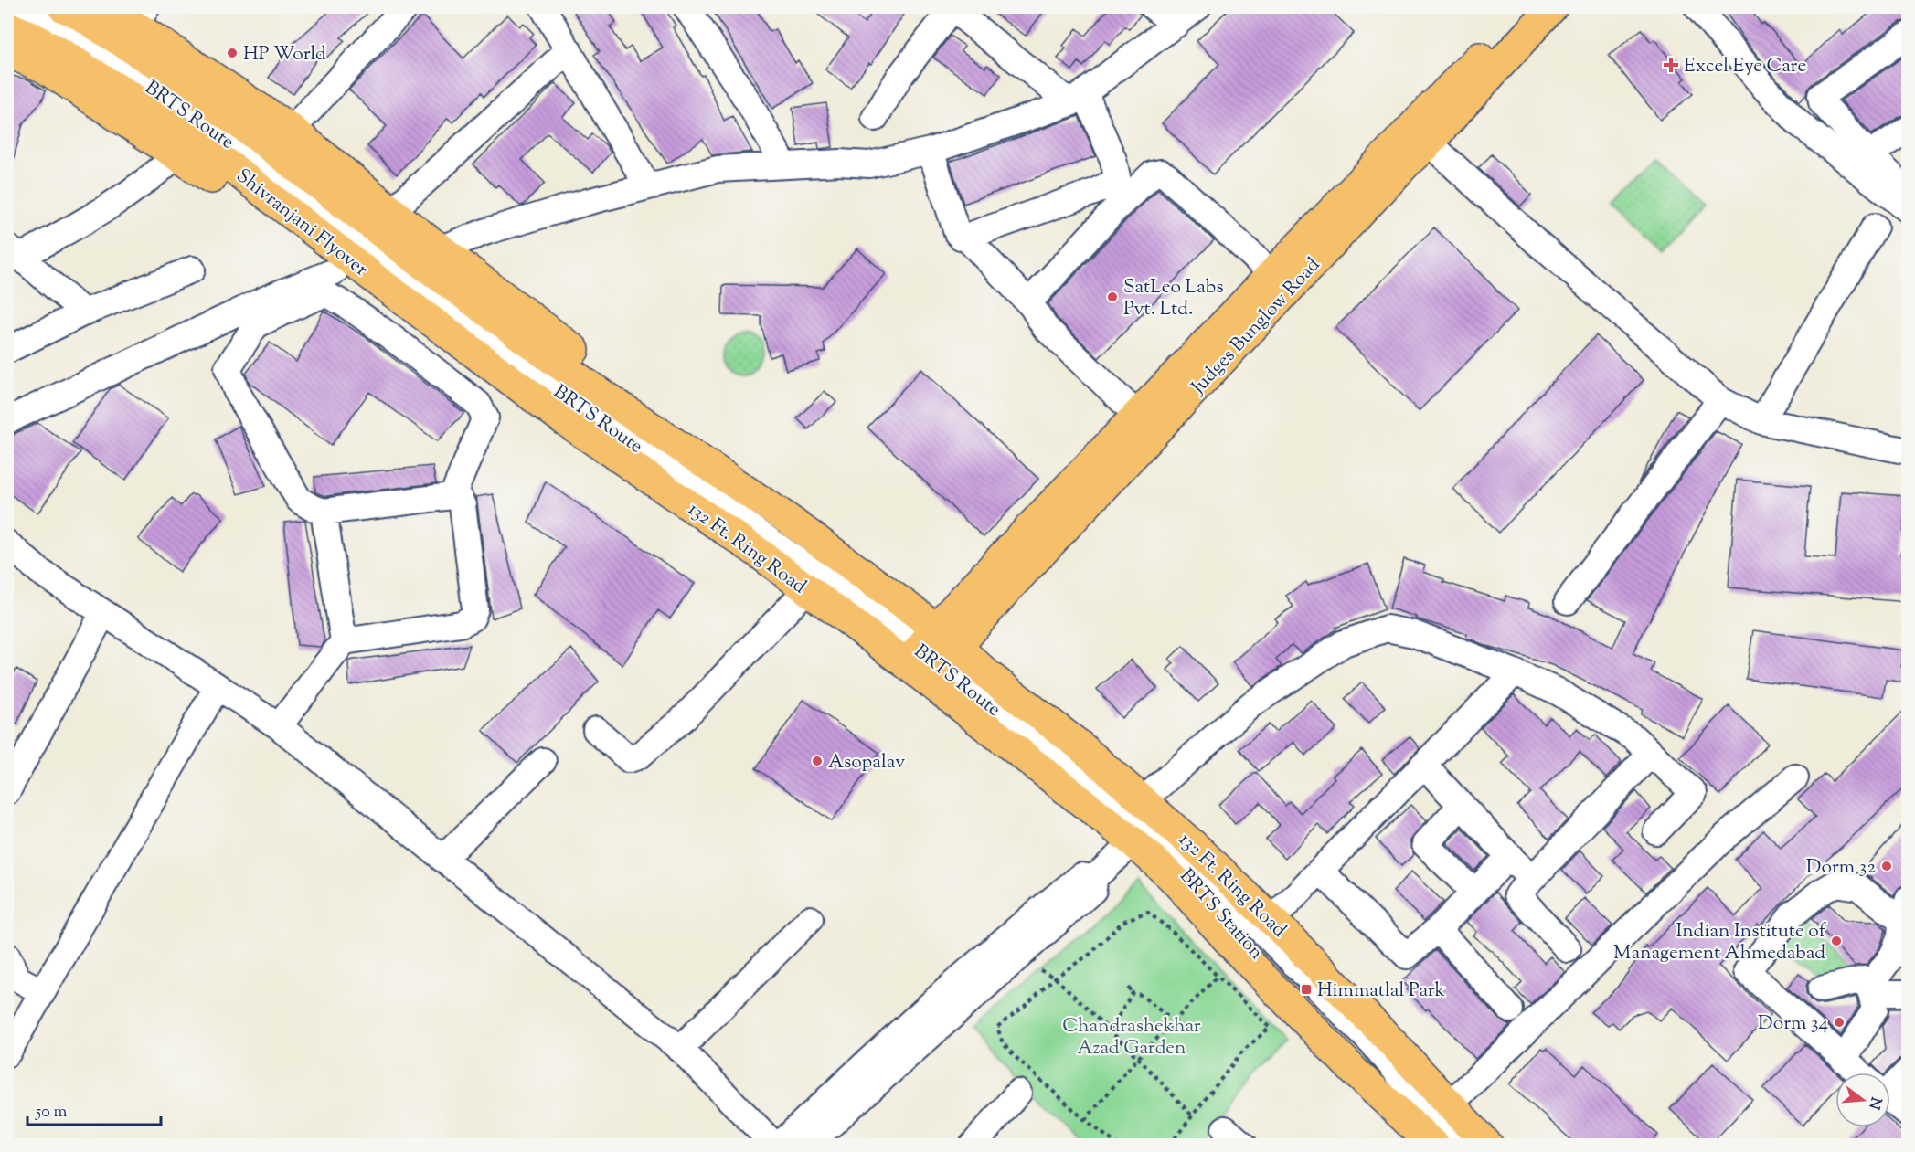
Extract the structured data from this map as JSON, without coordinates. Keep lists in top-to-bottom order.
{
  "streets": {
    "main road": ["Shivranjani Flyover", "Judges Bunglow Road", "132 Ft. Ring Road"],
    "street": ["BRTS Route", "BRTS Station"]
  },
  "crossings": [
    ["BRTS Route", "Judges Bunglow Road"],
    ["BRTS Route", "132 Ft. Ring Road"],
    ["BRTS Route", "BRTS Station"],
    ["Shivranjani Flyover", "132 Ft. Ring Road"],
    ["Judges Bunglow Road", "132 Ft. Ring Road"]
  ],
  "parks": ["Chandrashekhar Azad Garden"],
  "places": {
    "other": [
      "HP World",
      "SatLeo Labs Pvt. Ltd.",
      "Asopalav",
      "Dorm 32",
      "Indian Institute of Management Ahmedabad",
      "Dorm 34"
    ],
    "health": ["Excel Eye Care"],
    "transit": ["Himmatlal Park"]
  },
  "scale_bar": "50 m",
  "north": "right"
}
